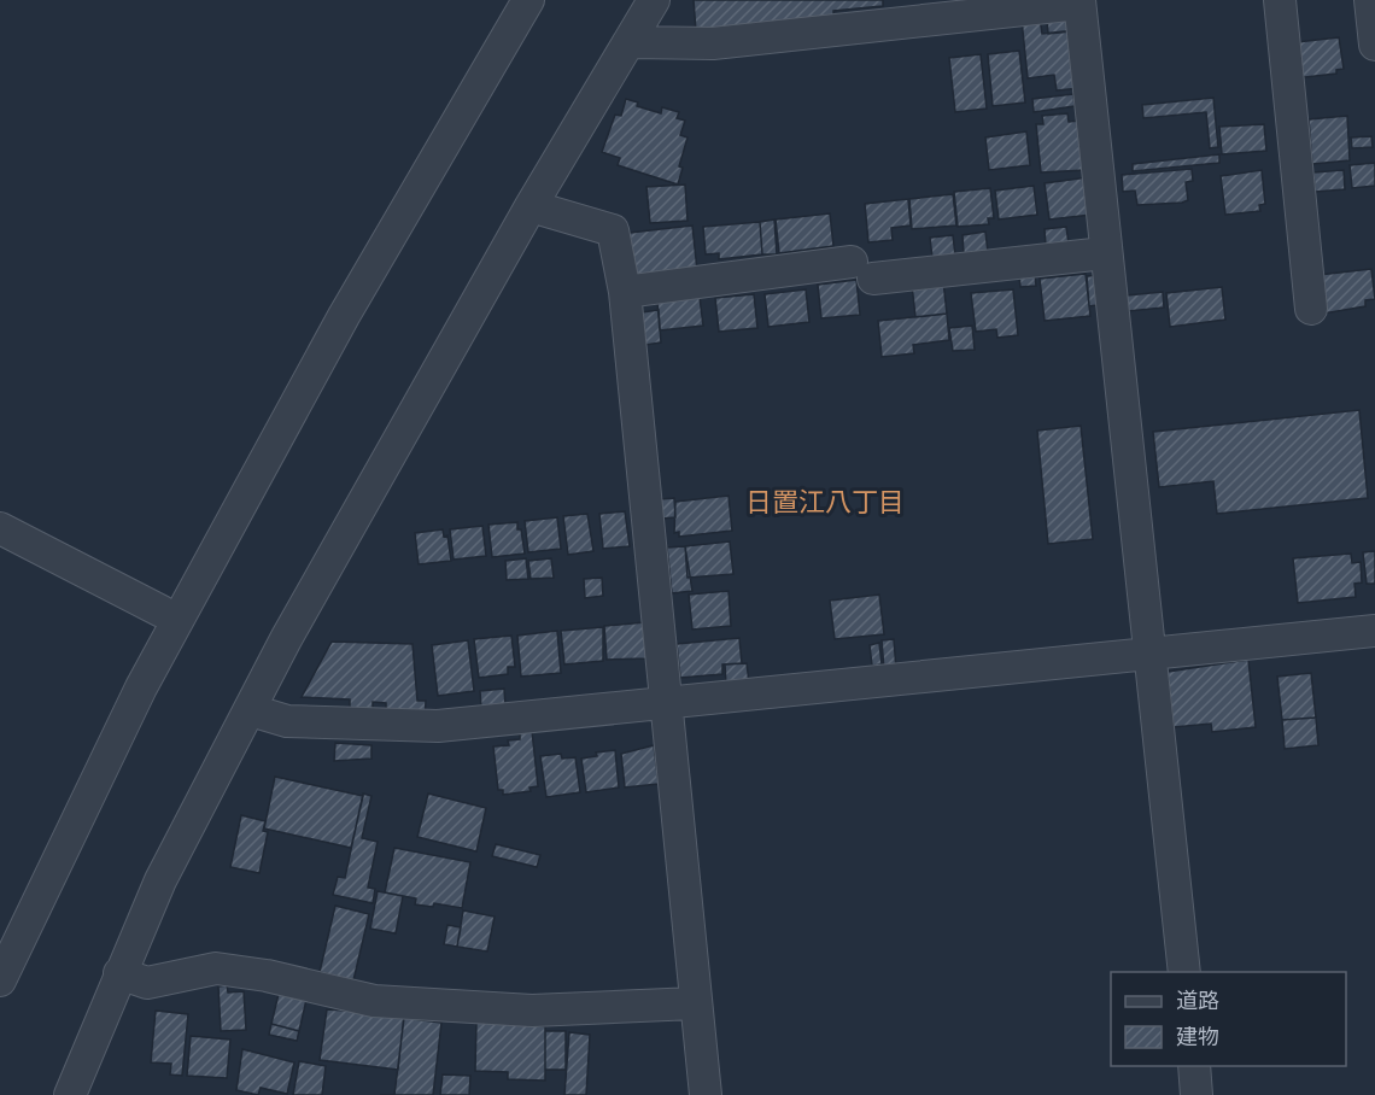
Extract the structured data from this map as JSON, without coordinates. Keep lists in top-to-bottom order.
{
  "districts": ["日置江八丁目"],
  "legend": ["道路", "建物"]
}
